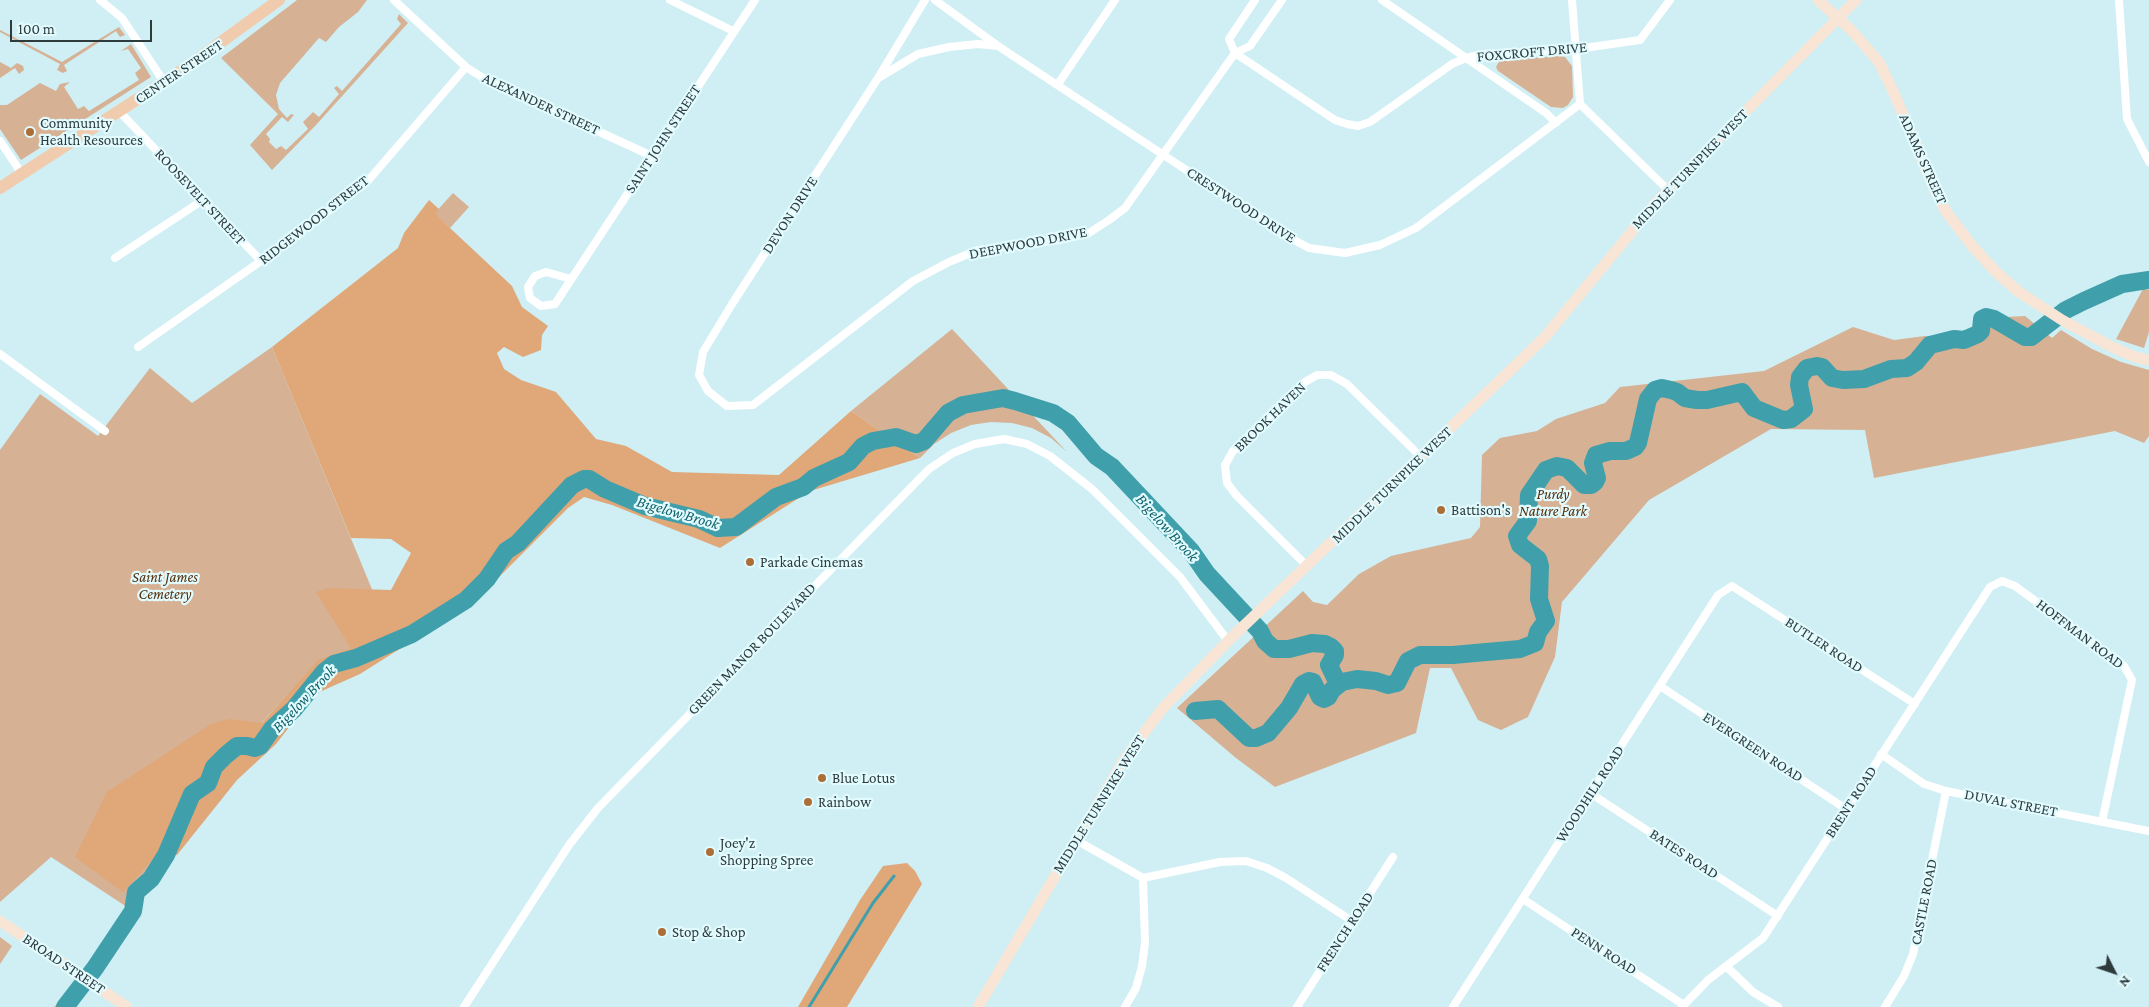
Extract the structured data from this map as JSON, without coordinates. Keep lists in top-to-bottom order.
{
  "streets": {
    "main road": [
      "CENTER STREET",
      "ADAMS STREET",
      "MIDDLE TURNPIKE WEST",
      "BROAD STREET"
    ],
    "street": [
      "FOXCROFT DRIVE",
      "ALEXANDER STREET",
      "SAINT JOHN STREET",
      "ROOSEVELT STREET",
      "CRESTWOOD DRIVE",
      "DEVON DRIVE",
      "RIDGEWOOD STREET",
      "DEEPWOOD DRIVE",
      "BROOK HAVEN",
      "HOFFMAN ROAD",
      "BUTLER ROAD",
      "GREEN MANOR BOULEVARD",
      "EVERGREEN ROAD",
      "WOODHILL ROAD",
      "BRENT ROAD",
      "DUVAL STREET",
      "BATES ROAD",
      "CASTLE ROAD",
      "FRENCH ROAD",
      "PENN ROAD"
    ]
  },
  "crossings": [
    ["FOXCROFT DRIVE", "DEEPWOOD DRIVE"],
    ["CENTER STREET", "ROOSEVELT STREET"],
    ["ALEXANDER STREET", "SAINT JOHN STREET"],
    ["ALEXANDER STREET", "RIDGEWOOD STREET"],
    ["ADAMS STREET", "MIDDLE TURNPIKE WEST"],
    ["MIDDLE TURNPIKE WEST", "BROOK HAVEN"],
    ["MIDDLE TURNPIKE WEST", "GREEN MANOR BOULEVARD"],
    ["ROOSEVELT STREET", "RIDGEWOOD STREET"],
    ["CRESTWOOD DRIVE", "DEVON DRIVE"],
    ["CRESTWOOD DRIVE", "DEEPWOOD DRIVE"],
    ["DEVON DRIVE", "DEEPWOOD DRIVE"],
    ["HOFFMAN ROAD", "BRENT ROAD"],
    ["HOFFMAN ROAD", "DUVAL STREET"],
    ["BUTLER ROAD", "WOODHILL ROAD"],
    ["BUTLER ROAD", "BRENT ROAD"],
    ["EVERGREEN ROAD", "WOODHILL ROAD"],
    ["EVERGREEN ROAD", "BRENT ROAD"],
    ["WOODHILL ROAD", "BATES ROAD"],
    ["WOODHILL ROAD", "PENN ROAD"],
    ["BRENT ROAD", "DUVAL STREET"],
    ["BRENT ROAD", "BATES ROAD"],
    ["BRENT ROAD", "PENN ROAD"],
    ["DUVAL STREET", "CASTLE ROAD"]
  ],
  "water": ["Bigelow Brook"],
  "parks": ["Purdy Nature Park", "Saint James Cemetery"],
  "places": [
    "Community Health Resources",
    "Battison's",
    "Parkade Cinemas",
    "Blue Lotus",
    "Rainbow",
    "Joey'z Shopping Spree",
    "Stop & Shop"
  ],
  "scale_bar": "100 m",
  "north": "bottom right"
}
